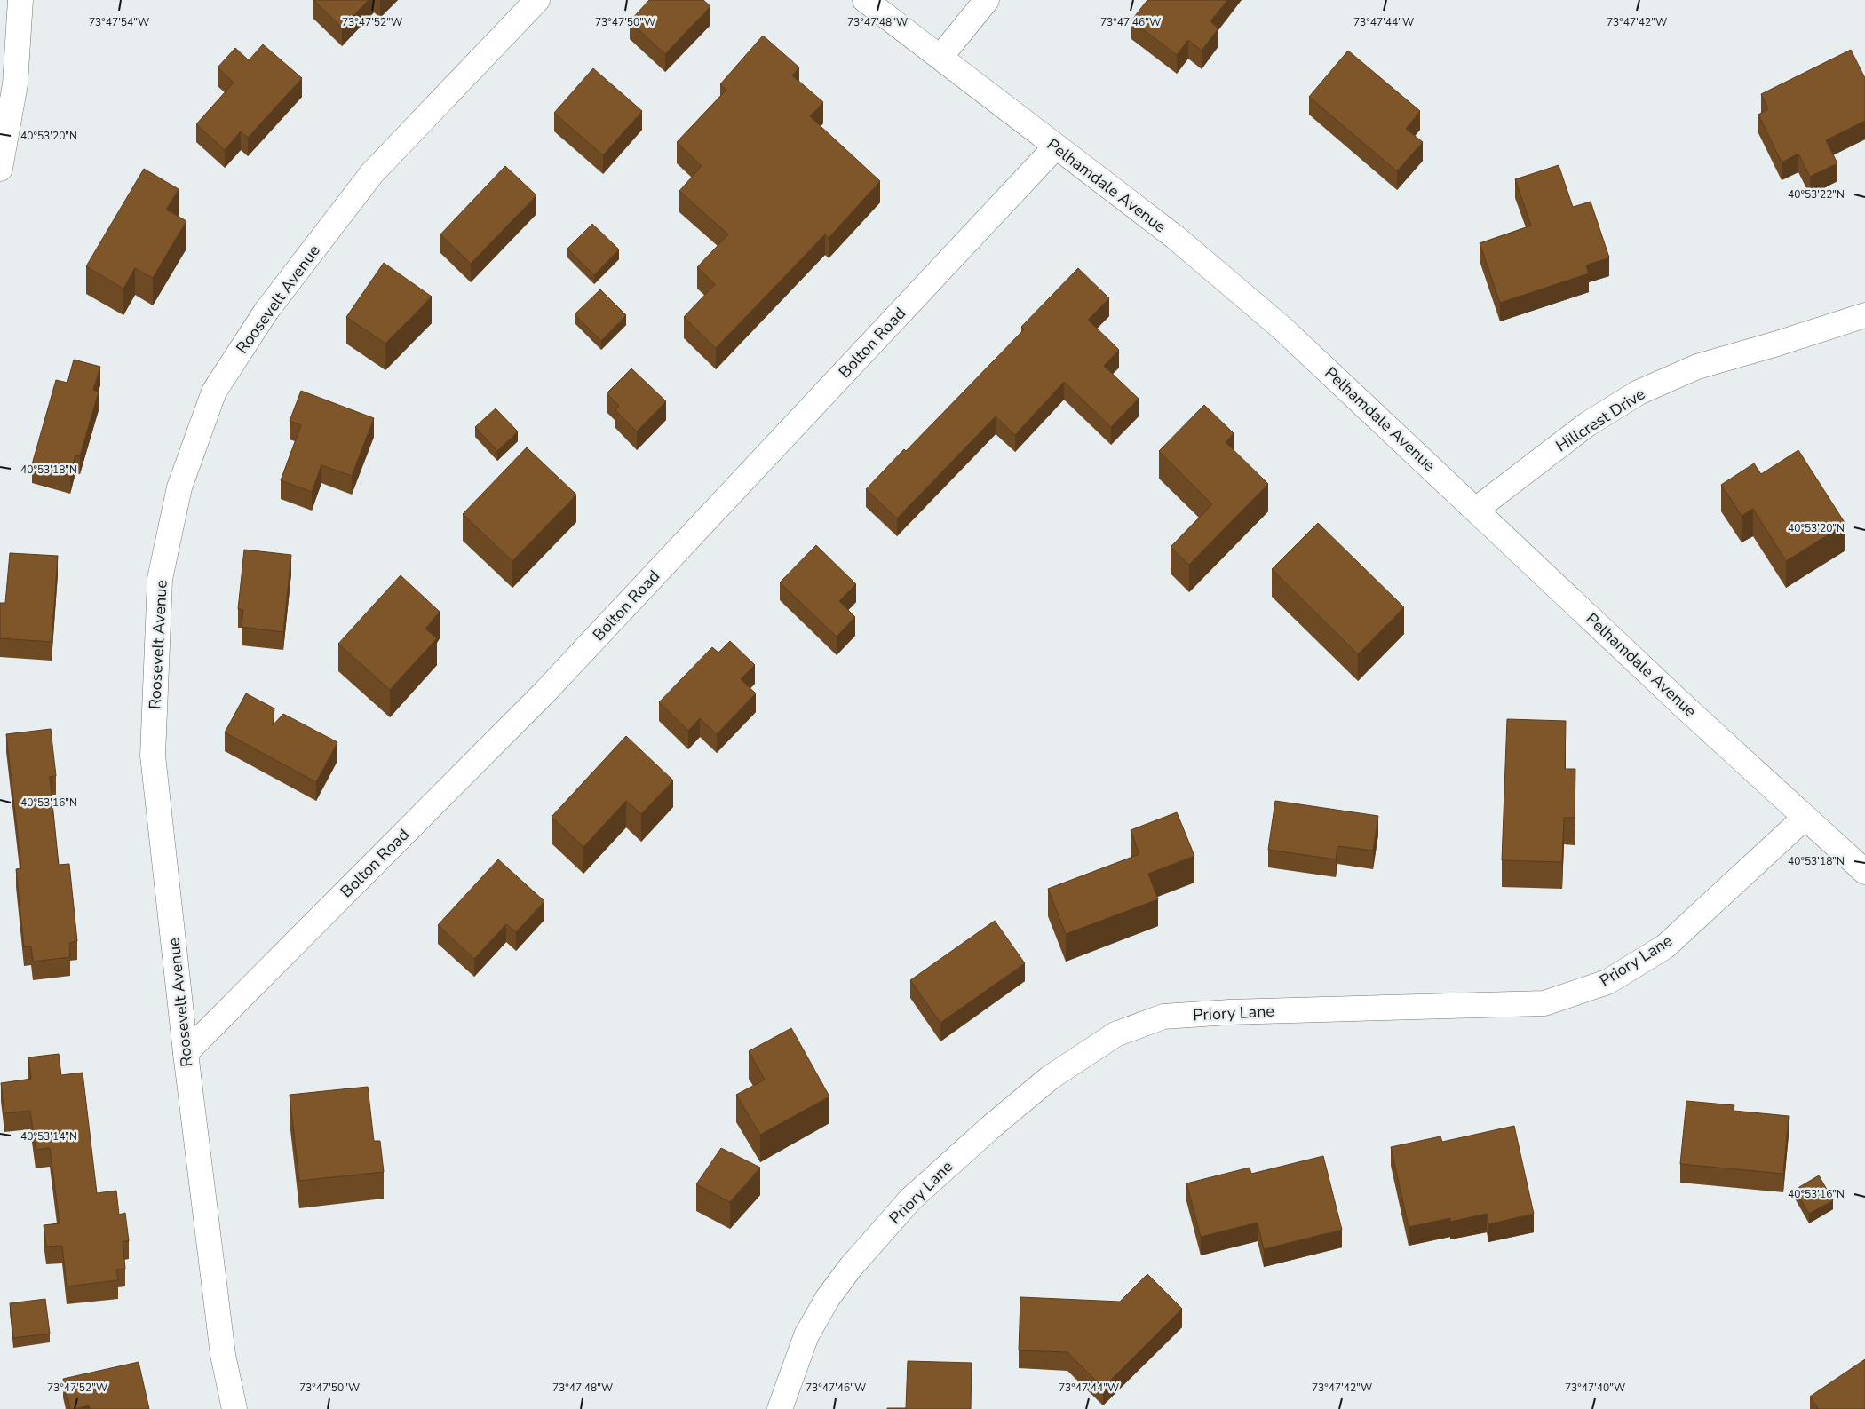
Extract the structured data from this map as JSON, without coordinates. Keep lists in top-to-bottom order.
{
  "streets": {
    "street": [
      "Pelhamdale Avenue",
      "Roosevelt Avenue",
      "Bolton Road",
      "Hillcrest Drive",
      "Priory Lane"
    ]
  },
  "crossings": [
    ["Pelhamdale Avenue", "Bolton Road"],
    ["Pelhamdale Avenue", "Hillcrest Drive"],
    ["Pelhamdale Avenue", "Priory Lane"],
    ["Roosevelt Avenue", "Bolton Road"]
  ],
  "coordinates": [
    "73°47'54\"W",
    "73°47'52\"W",
    "73°47'50\"W",
    "73°47'48\"W",
    "73°47'46\"W",
    "73°47'44\"W",
    "73°47'42\"W",
    "40°53'20\"N",
    "40°53'22\"N",
    "40°53'18\"N",
    "40°53'16\"N",
    "40°53'14\"N",
    "73°47'40\"W"
  ]
}
